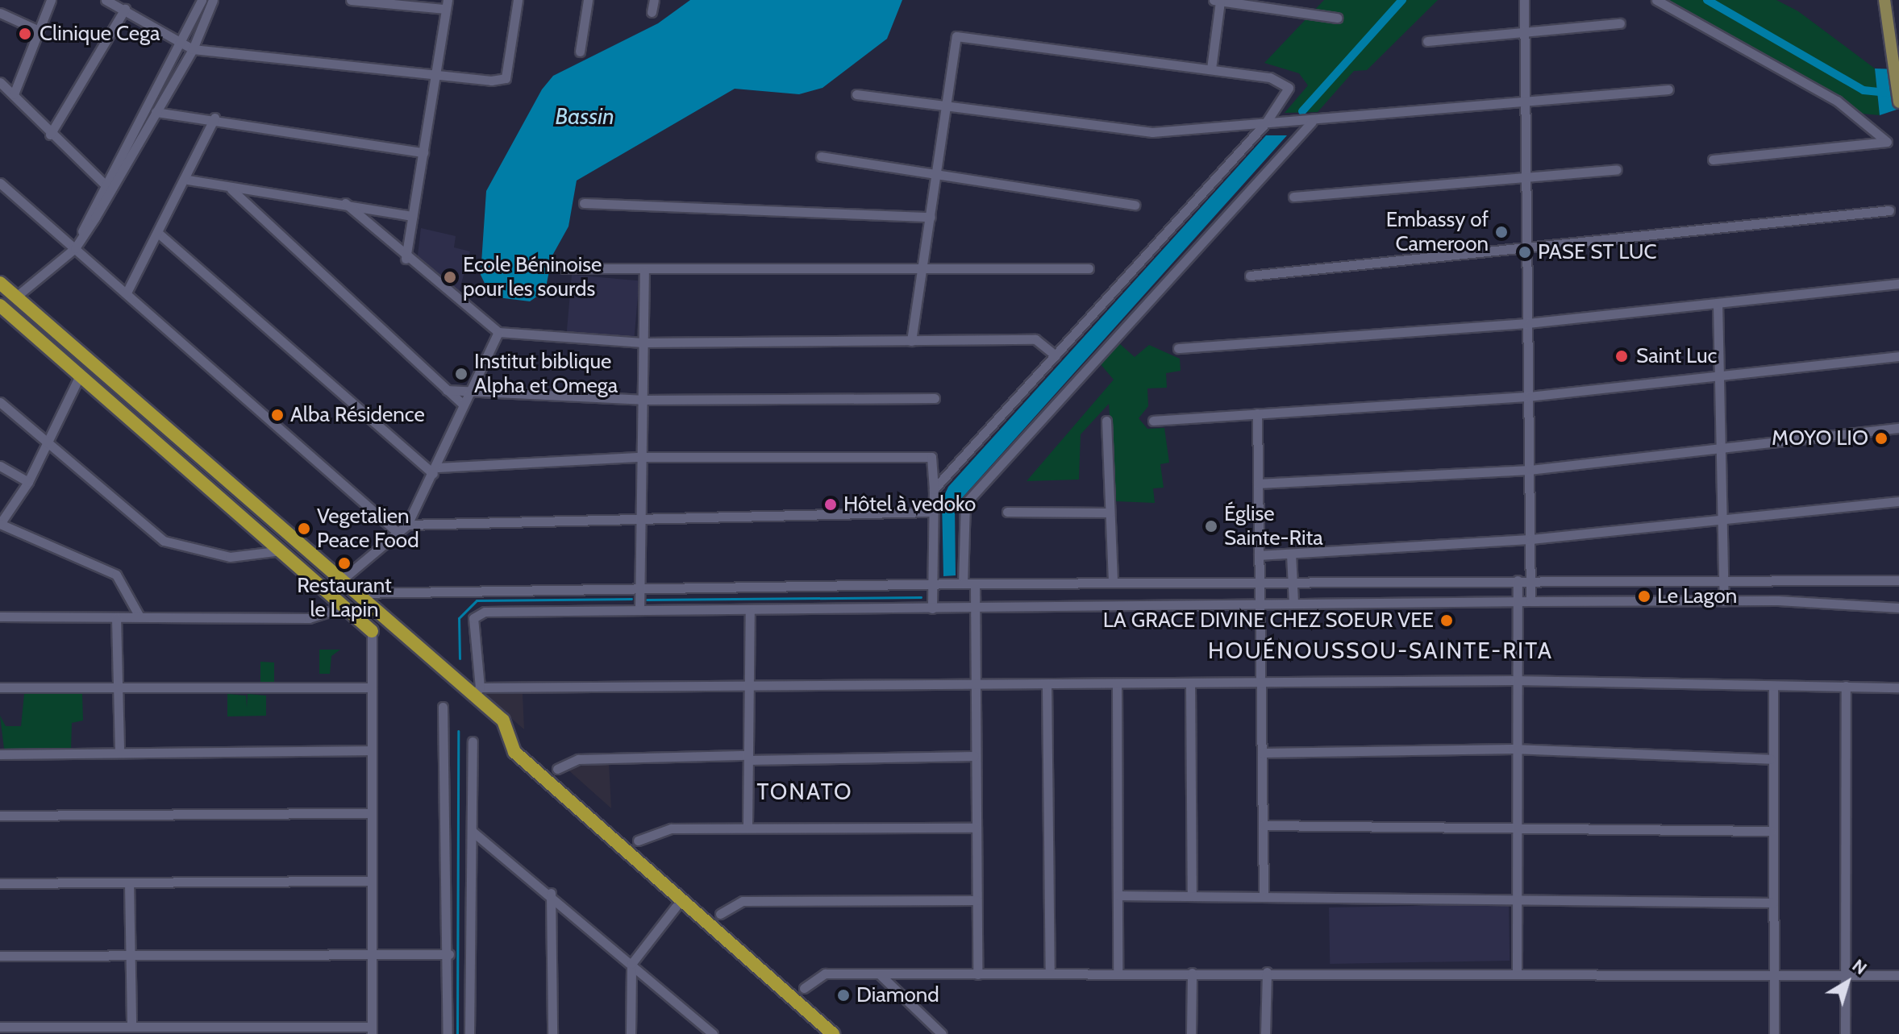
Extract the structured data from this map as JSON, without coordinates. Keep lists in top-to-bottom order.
{
  "districts": ["HOUÉNOUSSOU-SAINTE-RITA", "TONATO"],
  "water": ["Bassin"],
  "places": [
    "Clinique Cega",
    "Embassy of Cameroon",
    "PASE ST LUC",
    "Ecole Béninoise pour les sourds",
    "Saint Luc",
    "Institut biblique Alpha et Omega",
    "Alba Résidence",
    "MOYO LIO",
    "Hôtel à vedoko",
    "Église Sainte-Rita",
    "Vegetalien Peace Food",
    "Restaurant le Lapin",
    "Le Lagon",
    "LA GRACE DIVINE CHEZ SOEUR VEE",
    "Diamond"
  ],
  "north": "top right"
}
